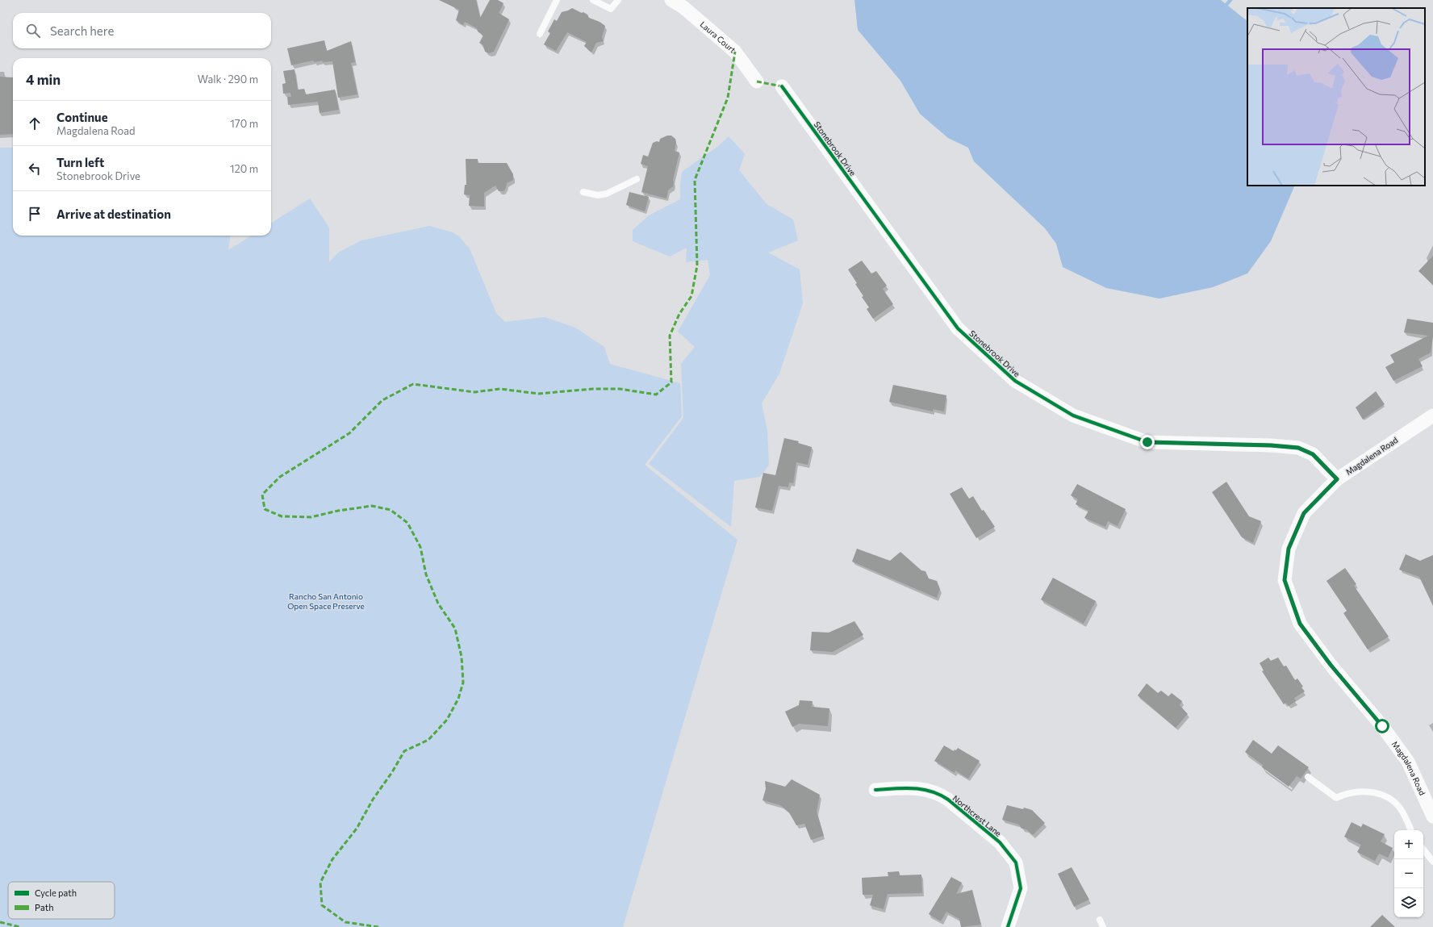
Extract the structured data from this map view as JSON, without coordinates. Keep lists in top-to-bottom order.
{
  "streets": {
    "street": [
      "Laura Court",
      "Stonebrook Drive",
      "Magdalena Road",
      "Northcrest Lane"
    ]
  },
  "crossings": [
    ["Stonebrook Drive", "Magdalena Road"]
  ],
  "parks": ["Rancho San Antonio Open Space Preserve"],
  "legend": ["Cycle path", "Path"],
  "page": {
    "search": "Search here",
    "heading": ["4 min", "Walk · 290 m"],
    "list": [
      ["Continue", "Magdalena Road", "170 m"],
      ["Turn left", "Stonebrook Drive", "120 m"],
      "Arrive at destination"
    ],
    "map_buttons": ["+", "−"]
  }
}
